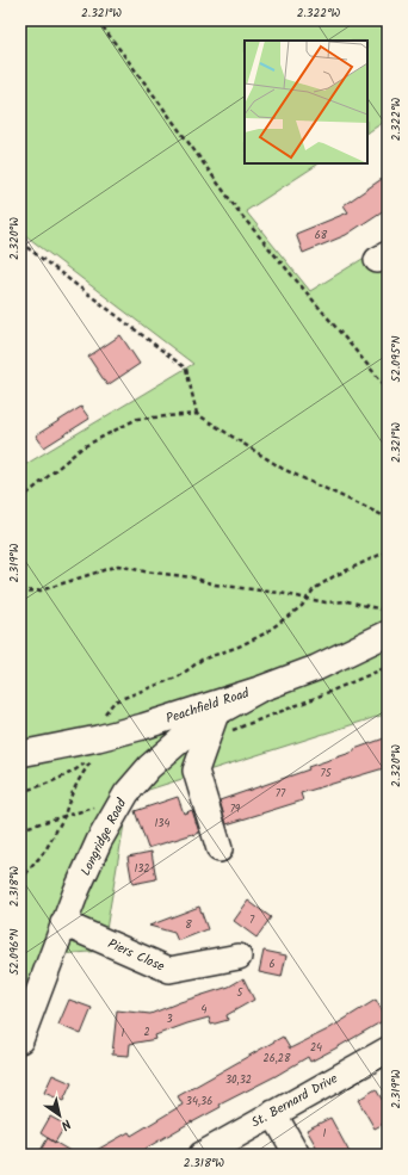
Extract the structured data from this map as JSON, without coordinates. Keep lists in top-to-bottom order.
{
  "streets": {
    "street": [
      "Peachfield Road",
      "Longridge Road",
      "Piers Close",
      "St. Bernard Drive"
    ]
  },
  "crossings": [
    ["Peachfield Road", "Longridge Road"],
    ["Longridge Road", "Piers Close"]
  ],
  "house_numbers": [
    "68",
    "75",
    "77",
    "79",
    "134",
    "132",
    "7",
    "8",
    "6",
    "5",
    "4",
    "3",
    "2",
    "1",
    "24",
    "26,28",
    "30,32",
    "34,36",
    "1"
  ],
  "north": "bottom right",
  "coordinates": [
    "2.321°W",
    "2.322°W",
    "2.320°W",
    "52.095°N",
    "2.319°W",
    "2.318°W",
    "52.096°N"
  ]
}
